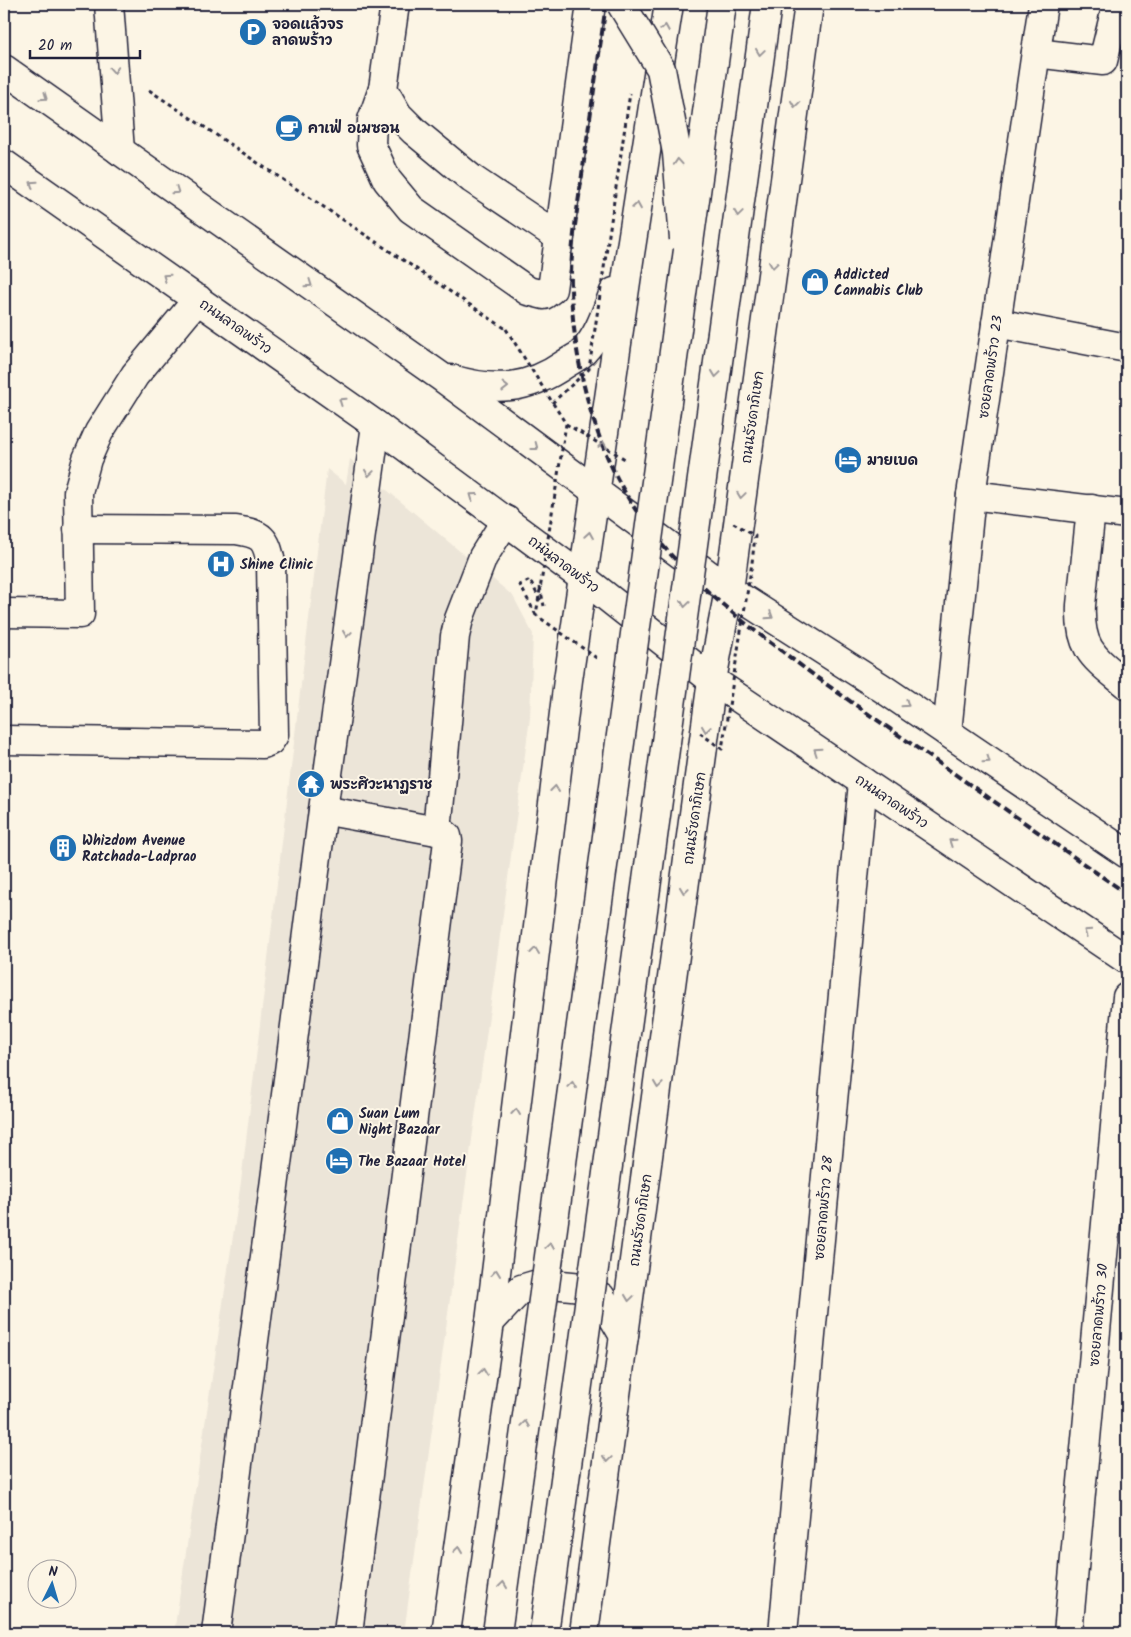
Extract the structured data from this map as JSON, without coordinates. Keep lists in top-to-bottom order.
{
  "streets": {
    "main road": [
      "ถนนลาดพร้าว",
      "ซอยลาดพร้าว 23",
      "ถนนรัชดาภิเษก",
      "ซอยลาดพร้าว 28",
      "ซอยลาดพร้าว 30"
    ]
  },
  "crossings": [
    ["ถนนลาดพร้าว", "ถนนรัชดาภิเษก"],
    ["ถนนลาดพร้าว", "ซอยลาดพร้าว 28"]
  ],
  "places": {
    "parking": ["จอดแล้วจร ลาดพร้าว"],
    "cafe": ["คาเฟ่ อเมซอน"],
    "shop": ["Addicted Cannabis Club", "Suan Lum Night Bazaar"],
    "hotel": ["มายเบด", "The Bazaar Hotel"],
    "hospital": ["Shine Clinic"],
    "temple": ["พระศิวะนาฏราช"],
    "building": ["Whizdom Avenue Ratchada-Ladprao"]
  },
  "scale_bar": "20 m",
  "north": "top"
}
